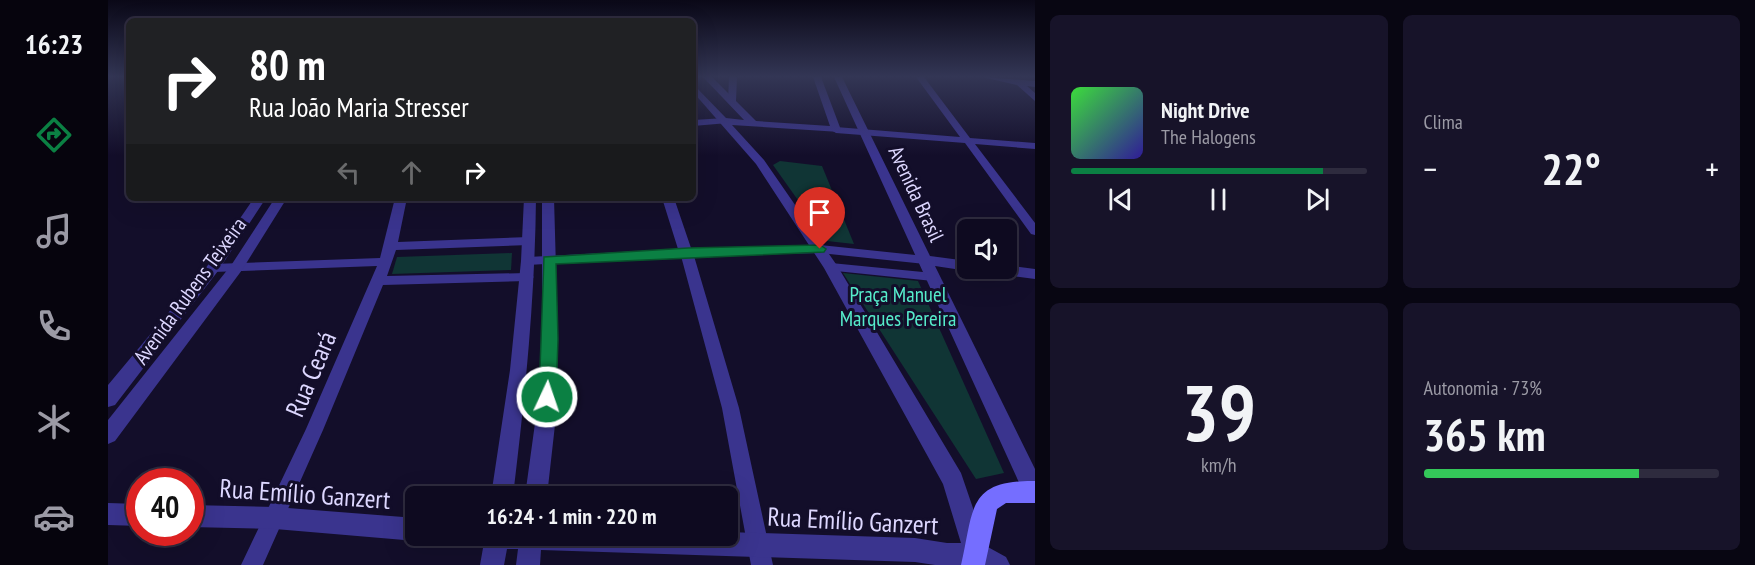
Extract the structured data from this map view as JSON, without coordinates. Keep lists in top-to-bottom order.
{
  "streets": {
    "street": [
      "Avenida Brasil",
      "Avenida Rubens Teixeira",
      "Rua Ceará",
      "Rua Emílio Ganzert"
    ]
  },
  "crossings": [
    ["Rua Ceará", "Rua Emílio Ganzert"]
  ],
  "parks": ["Praça Manuel Marques Pereira"],
  "page": {
    "tabs": "16:23",
    "tile": [
      "Clima",
      ["39", "km/h"],
      ["Autonomia · 73%", "365 km"]
    ],
    "turn": ["80 m", "Rua João Maria Stresser"],
    "song": ["Night Drive", "The Halogens"],
    "heat": ["−", "22°", "+"],
    "limit": "40",
    "trip": "16:24 · 1 min · 220 m"
  }
}
